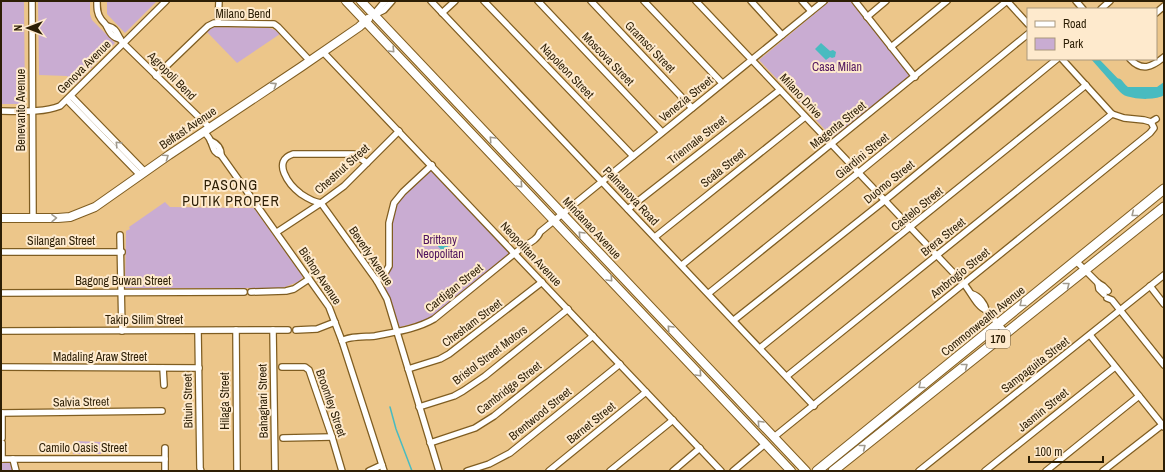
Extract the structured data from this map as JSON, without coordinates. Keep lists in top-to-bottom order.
{
  "streets": {
    "main road": [
      "Belfast Avenue",
      "Mindanao Avenue",
      "Commonwealth Avenue",
      "170"
    ],
    "street": [
      "Milano Bend",
      "Gramsci Street",
      "Moscova Street",
      "Genova Avenue",
      "Napoleon Street",
      "Agropoli Bend",
      "Milano Drive",
      "Venezia Street",
      "Benevanto Avenue",
      "Magenta Street",
      "Triennale Street",
      "Giardini Street",
      "Scala Street",
      "Chestnut Street",
      "Duomo Street",
      "Palmanova Road",
      "Castelo Street",
      "Brera Street",
      "Silangan Street",
      "Neopolitan Avenue",
      "Beverly Avenue",
      "Ambrogio Street",
      "Bishop Avenue",
      "Bagong Buwan Street",
      "Cardigan Street",
      "Takip Silim Street",
      "Chesham Street",
      "Bristol Street Motors",
      "Madaling Araw Street",
      "Sampaguita Street",
      "Cambridge Street",
      "Bituin Street",
      "Hilaga Street",
      "Bahaghari Street",
      "Salvia Street",
      "Broomley Street",
      "Jasmin Street",
      "Brentwood Street",
      "Barnet Street",
      "Camilo Oasis Street"
    ]
  },
  "crossings": [
    ["Milano Bend", "Agropoli Bend"],
    ["Milano Bend", "Belfast Avenue"],
    ["Gramsci Street", "Venezia Street"],
    ["Moscova Street", "Venezia Street"],
    ["Genova Avenue", "Agropoli Bend"],
    ["Genova Avenue", "Benevanto Avenue"],
    ["Napoleon Street", "Venezia Street"],
    ["Agropoli Bend", "Belfast Avenue"],
    ["Agropoli Bend", "Bishop Avenue"],
    ["Milano Drive", "Venezia Street"],
    ["Milano Drive", "Magenta Street"],
    ["Milano Drive", "Triennale Street"],
    ["Milano Drive", "Giardini Street"],
    ["Milano Drive", "Scala Street"],
    ["Milano Drive", "Duomo Street"],
    ["Milano Drive", "Castelo Street"],
    ["Milano Drive", "Brera Street"],
    ["Milano Drive", "Ambrogio Street"],
    ["Milano Drive", "Commonwealth Avenue"],
    ["Venezia Street", "Palmanova Road"],
    ["Venezia Street", "Mindanao Avenue"],
    ["Venezia Street", "Cardigan Street"],
    ["Benevanto Avenue", "Belfast Avenue"],
    ["Magenta Street", "Palmanova Road"],
    ["Belfast Avenue", "Mindanao Avenue"],
    ["Belfast Avenue", "Neopolitan Avenue"],
    ["Belfast Avenue", "Bishop Avenue"],
    ["Triennale Street", "Palmanova Road"],
    ["Giardini Street", "Palmanova Road"],
    ["Scala Street", "Palmanova Road"],
    ["Chestnut Street", "Neopolitan Avenue"],
    ["Chestnut Street", "Beverly Avenue"],
    ["Chestnut Street", "Bishop Avenue"],
    ["Duomo Street", "Palmanova Road"],
    ["Palmanova Road", "Castelo Street"],
    ["Palmanova Road", "Brera Street"],
    ["Palmanova Road", "Ambrogio Street"],
    ["Mindanao Avenue", "Ambrogio Street"],
    ["Mindanao Avenue", "Cardigan Street"],
    ["Brera Street", "Ambrogio Street"],
    ["Neopolitan Avenue", "Cardigan Street"],
    ["Neopolitan Avenue", "Chesham Street"],
    ["Neopolitan Avenue", "Bristol Street Motors"],
    ["Neopolitan Avenue", "Cambridge Street"],
    ["Neopolitan Avenue", "Brentwood Street"],
    ["Neopolitan Avenue", "Barnet Street"],
    ["Beverly Avenue", "Cardigan Street"],
    ["Beverly Avenue", "Chesham Street"],
    ["Beverly Avenue", "Bristol Street Motors"],
    ["Beverly Avenue", "Cambridge Street"],
    ["Bishop Avenue", "Cardigan Street"],
    ["Takip Silim Street", "Bituin Street"],
    ["Takip Silim Street", "Hilaga Street"],
    ["Takip Silim Street", "Bahaghari Street"],
    ["Madaling Araw Street", "Bituin Street"]
  ],
  "one_way": ["Belfast Avenue"],
  "districts": ["PASONG PUTIK PROPER"],
  "parks": ["Casa Milan", "Brittany Neopolitan"],
  "legend": ["Road", "Park"],
  "scale_bar": "100 m",
  "north": "left"
}
